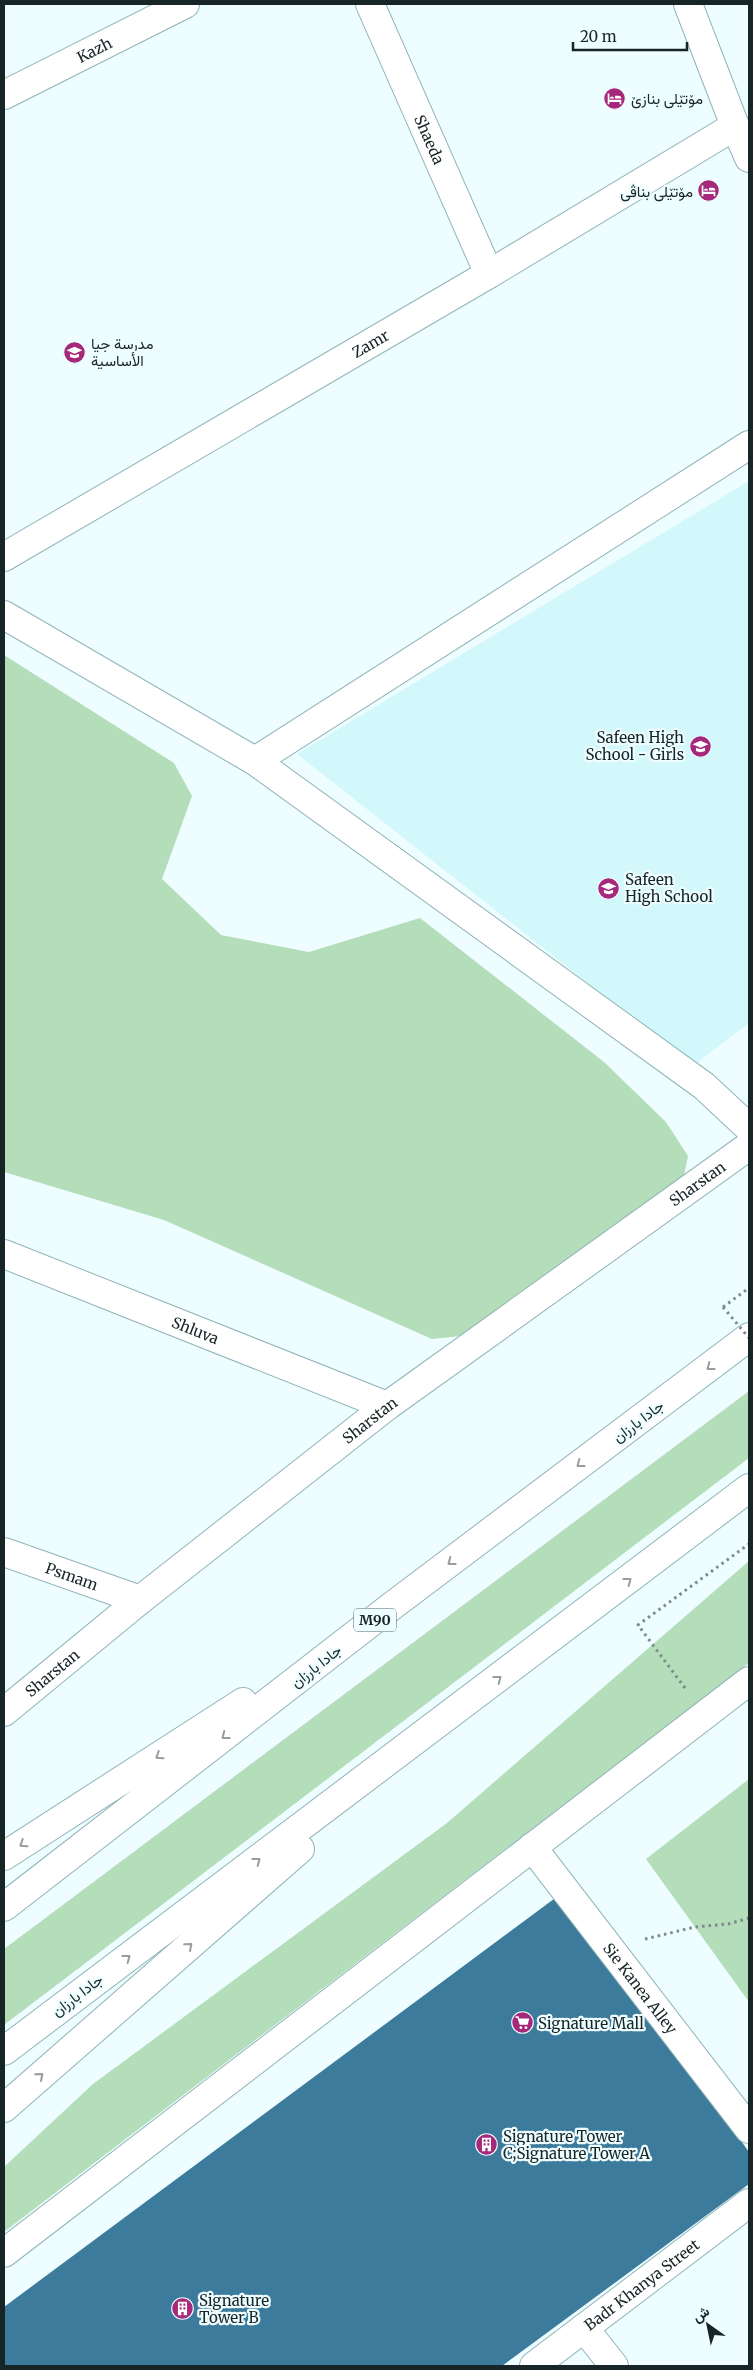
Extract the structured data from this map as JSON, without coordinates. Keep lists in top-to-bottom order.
{
  "streets": {
    "main road": [
      "Kazh",
      "Shaeda",
      "Zamr",
      "Sharstan",
      "Shluva",
      "جادا بارزان",
      "Psmam",
      "M90",
      "Sie Kanea Alley",
      "Badr Khanya Street"
    ]
  },
  "crossings": [
    ["Shaeda", "Zamr"],
    ["Sharstan", "Shluva"],
    ["Sharstan", "Psmam"]
  ],
  "places": {
    "hotel": ["مۆتێلی بنازێ", "مۆتێلی بناڤی"],
    "school or university": ["مدرسة جيا الأساسية", "Safeen High School - Girls", "Safeen High School"],
    "supermarket": ["Signature Mall"],
    "building": ["Signature Tower C;Signature Tower A", "Signature Tower B"]
  },
  "scale_bar": "20 m",
  "north": "top left"
}
